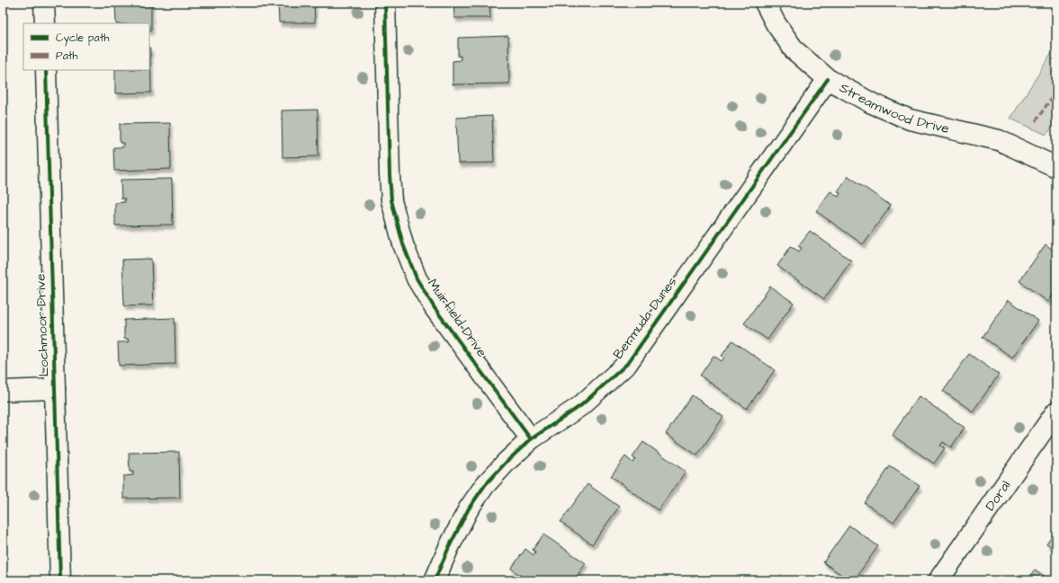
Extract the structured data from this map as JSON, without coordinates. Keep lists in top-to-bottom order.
{
  "streets": {
    "street": [
      "Streamwood Drive",
      "Muirfield Drive",
      "Bermuda Dunes",
      "Lochmoor Drive",
      "Doral"
    ]
  },
  "crossings": [
    ["Streamwood Drive", "Bermuda Dunes"],
    ["Muirfield Drive", "Bermuda Dunes"]
  ],
  "legend": ["Cycle path", "Path"]
}
